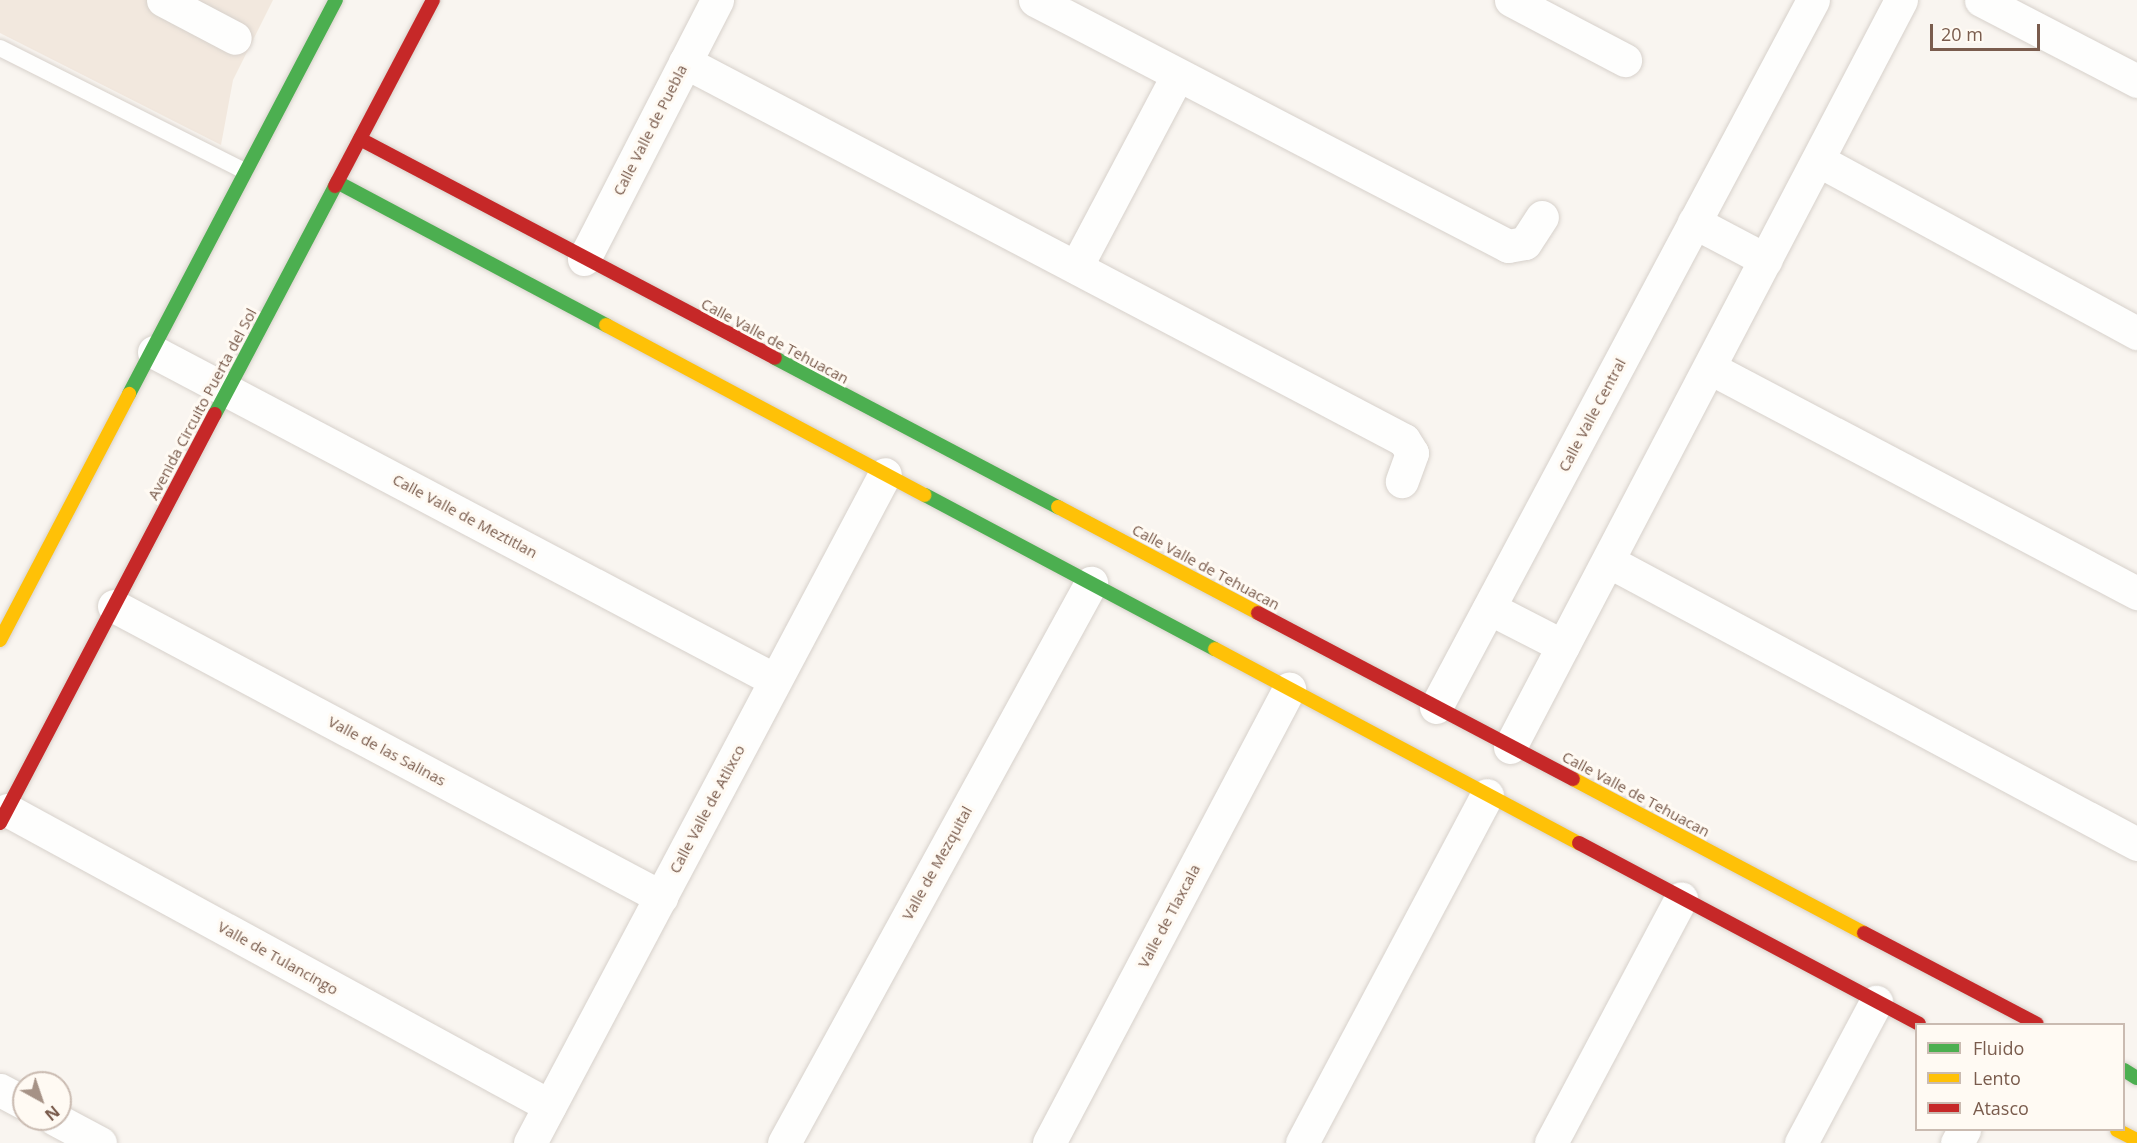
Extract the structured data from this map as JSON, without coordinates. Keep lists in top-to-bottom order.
{
  "streets": {
    "street": [
      "Calle Valle de Puebla",
      "Calle Valle de Tehuacan",
      "Avenida Circuito Puerta del Sol",
      "Calle Valle Central",
      "Calle Valle de Meztitlan",
      "Valle de las Salinas",
      "Calle Valle de Atlixco",
      "Valle de Mezquital",
      "Valle de Tlaxcala",
      "Valle de Tulancingo"
    ]
  },
  "crossings": [
    ["Calle Valle de Puebla", "Calle Valle de Tehuacan"],
    ["Calle Valle de Tehuacan", "Avenida Circuito Puerta del Sol"],
    ["Calle Valle de Tehuacan", "Calle Valle Central"],
    ["Avenida Circuito Puerta del Sol", "Calle Valle de Meztitlan"],
    ["Avenida Circuito Puerta del Sol", "Valle de las Salinas"],
    ["Avenida Circuito Puerta del Sol", "Valle de Tulancingo"],
    ["Calle Valle de Meztitlan", "Calle Valle de Atlixco"],
    ["Valle de las Salinas", "Calle Valle de Atlixco"],
    ["Calle Valle de Atlixco", "Valle de Tulancingo"]
  ],
  "legend": ["Fluido", "Lento", "Atasco"],
  "scale_bar": "20 m",
  "north": "bottom right"
}
